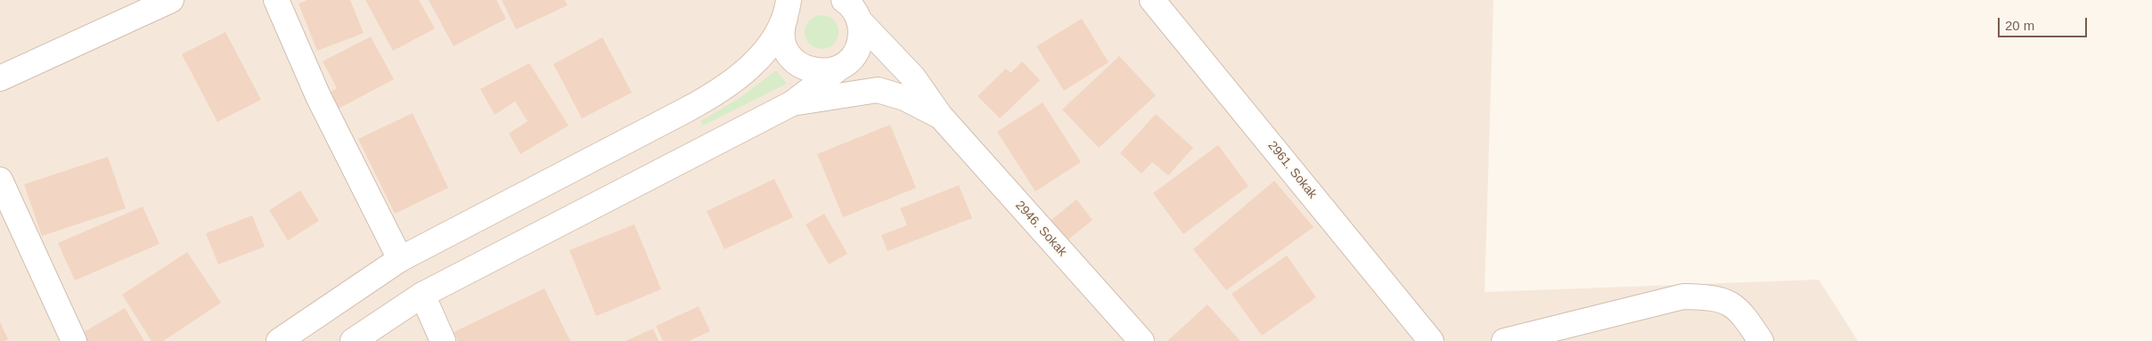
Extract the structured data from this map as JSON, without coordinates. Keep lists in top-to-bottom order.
{
  "streets": {
    "street": ["2961. Sokak", "2946. Sokak"]
  },
  "scale_bar": "20 m"
}
